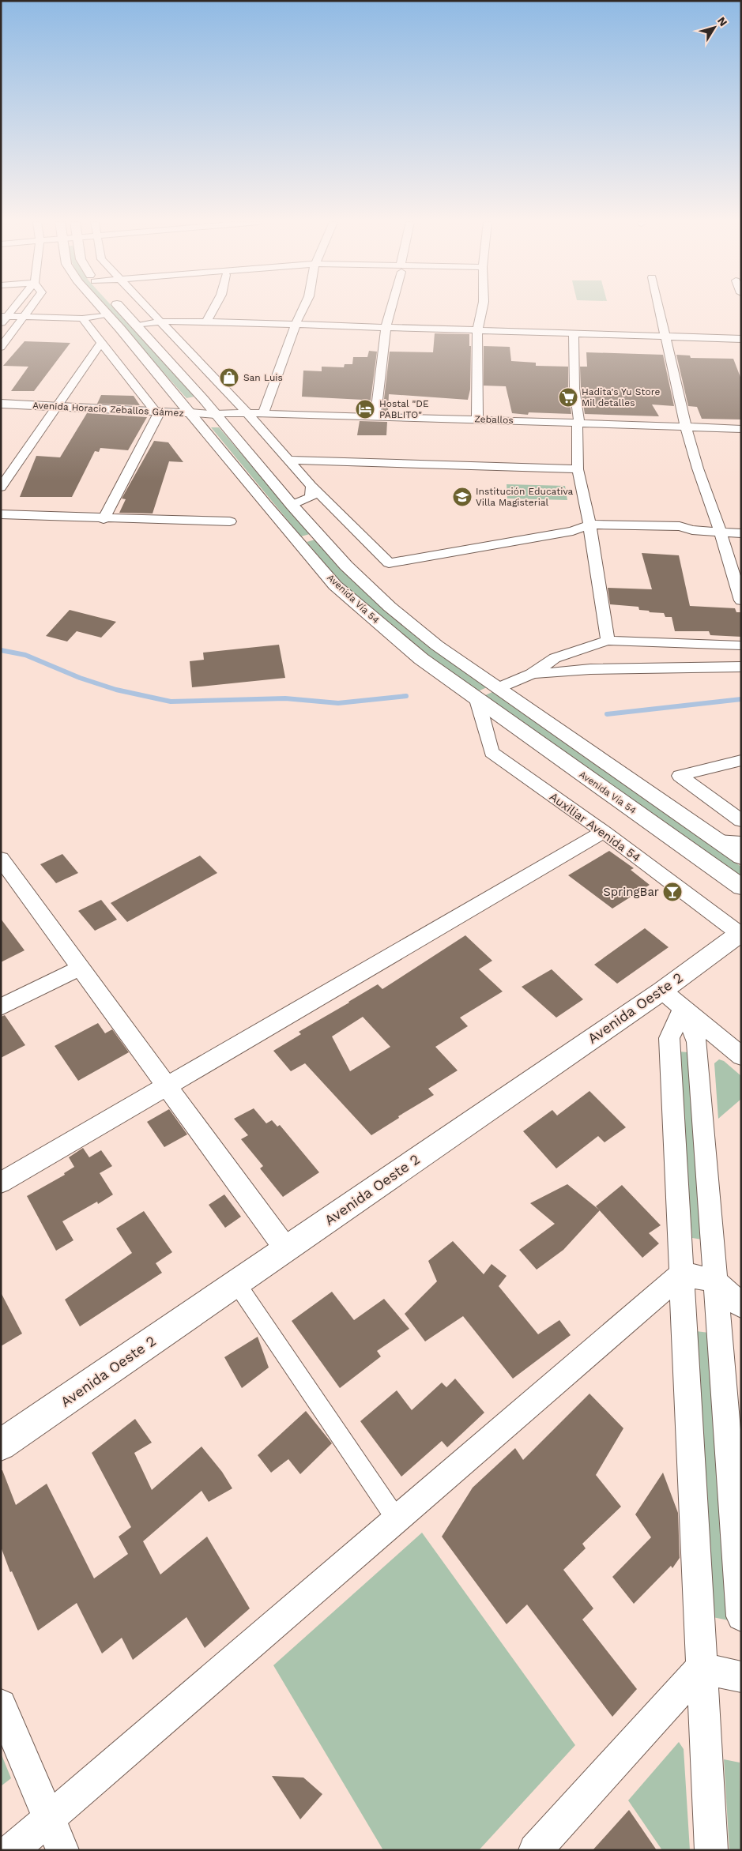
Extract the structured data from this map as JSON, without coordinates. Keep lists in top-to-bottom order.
{
  "streets": {
    "main road": ["Avenida Horacio Zeballos Gámez", "Avenida Vía 54", "Avenida Oeste 2"],
    "street": ["Zeballos", "Auxiliar Avenida 54"]
  },
  "crossings": [
    ["Avenida Horacio Zeballos Gámez", "Zeballos"],
    ["Avenida Horacio Zeballos Gámez", "Avenida Vía 54"],
    ["Zeballos", "Avenida Vía 54"],
    ["Avenida Vía 54", "Auxiliar Avenida 54"],
    ["Auxiliar Avenida 54", "Avenida Oeste 2"]
  ],
  "places": {
    "shop": ["San Luis"],
    "supermarket": ["Hadita's Yu Store Mil detalles"],
    "hotel": ["Hostal \"DE PABLITO\""],
    "school or university": ["Institución Educativa Villa Magisterial"],
    "bar": ["SpringBar"]
  },
  "north": "top right"
}
